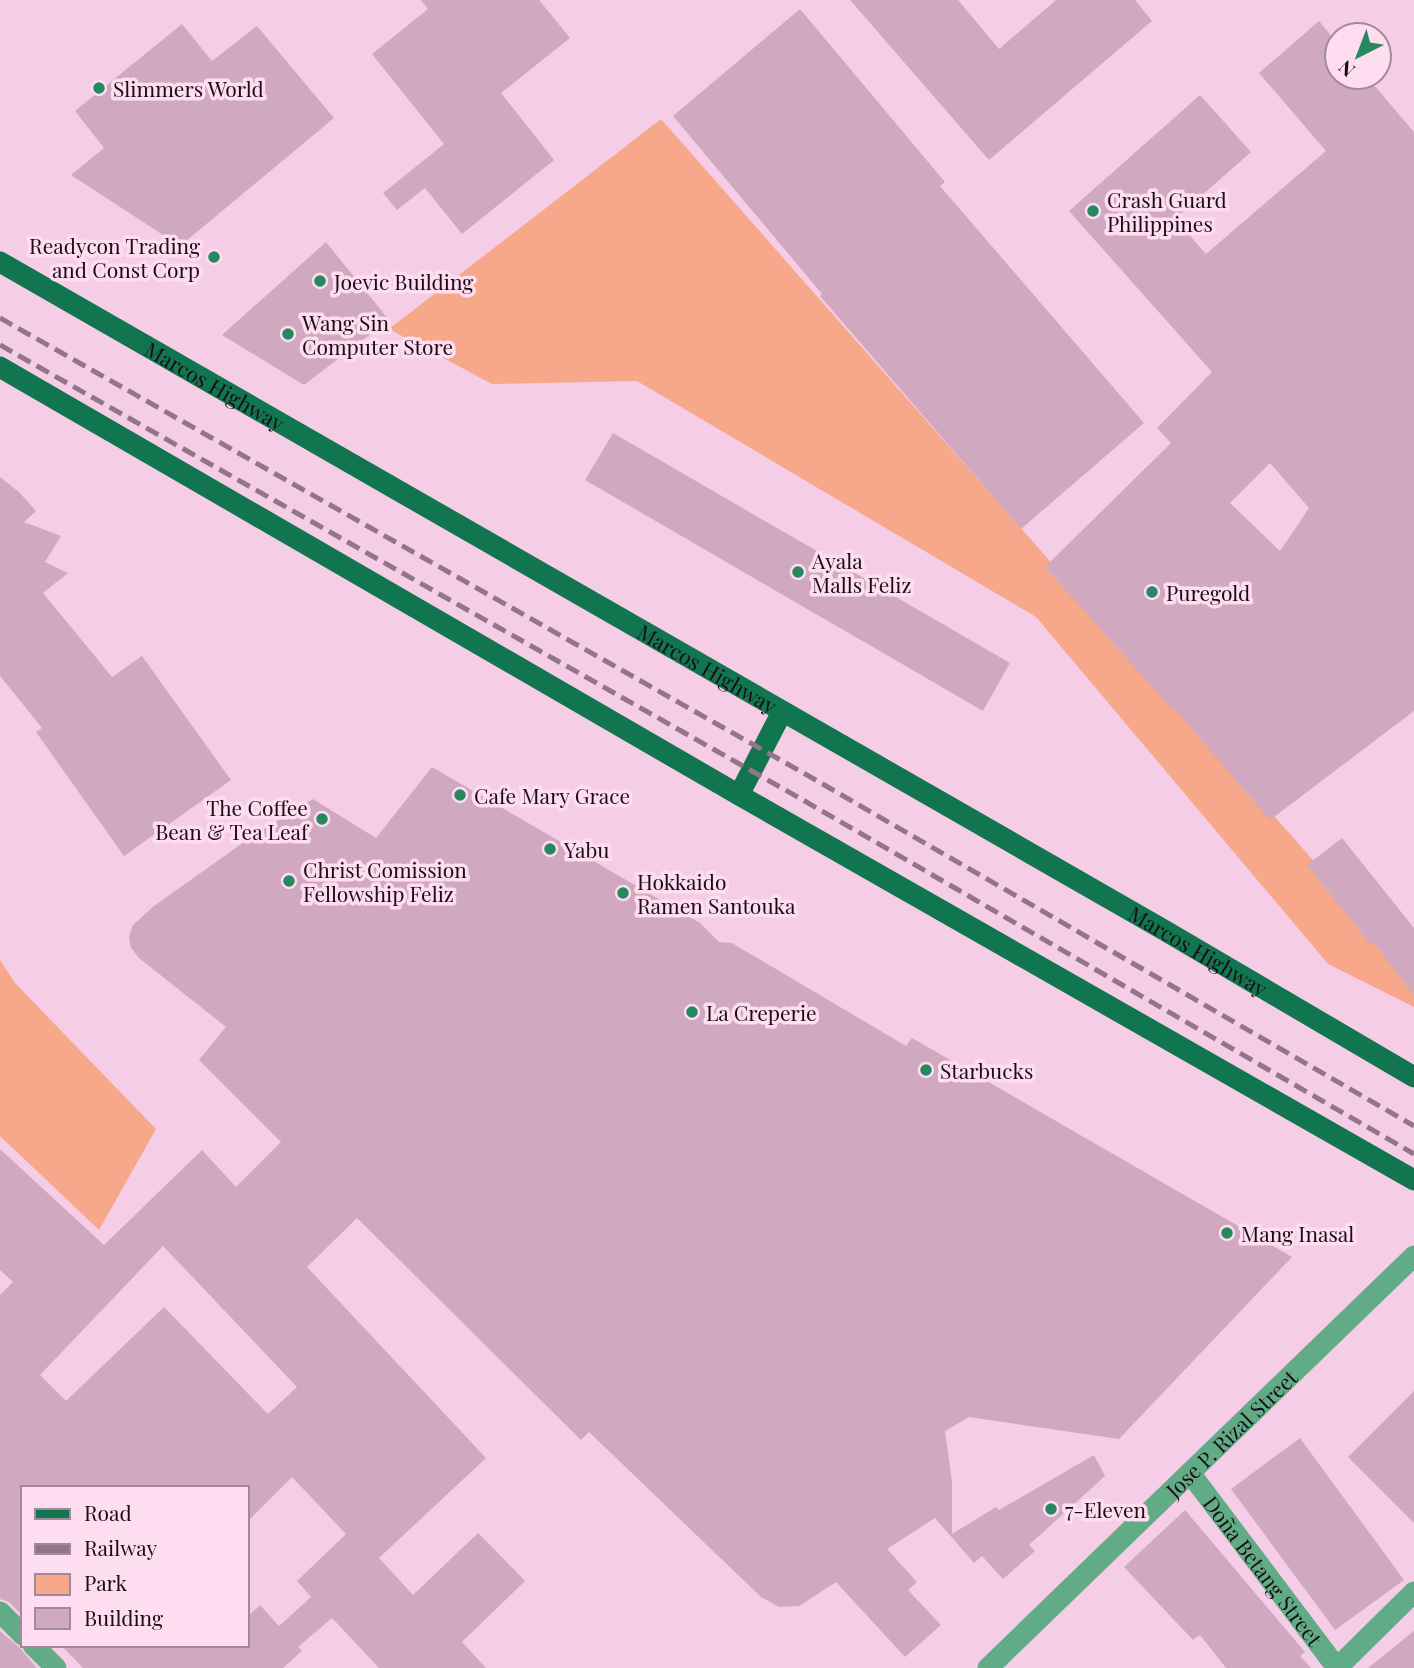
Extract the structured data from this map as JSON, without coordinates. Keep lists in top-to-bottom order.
{
  "streets": {
    "main road": ["Marcos Highway"],
    "street": ["Jose P. Rizal Street", "Doña Betang Street"]
  },
  "crossings": [
    ["Jose P. Rizal Street", "Doña Betang Street"]
  ],
  "places": [
    "Slimmers World",
    "Crash Guard Philippines",
    "Readycon Trading and Const Corp",
    "Joevic Building",
    "Wang Sin Computer Store",
    "Ayala Malls Feliz",
    "Puregold",
    "Cafe Mary Grace",
    "The Coffee Bean & Tea Leaf",
    "Yabu",
    "Christ Comission Fellowship Feliz",
    "Hokkaido Ramen Santouka",
    "La Creperie",
    "Starbucks",
    "Mang Inasal",
    "7-Eleven"
  ],
  "legend": [
    "Road",
    "Railway",
    "Park",
    "Building"
  ],
  "north": "bottom left"
}
